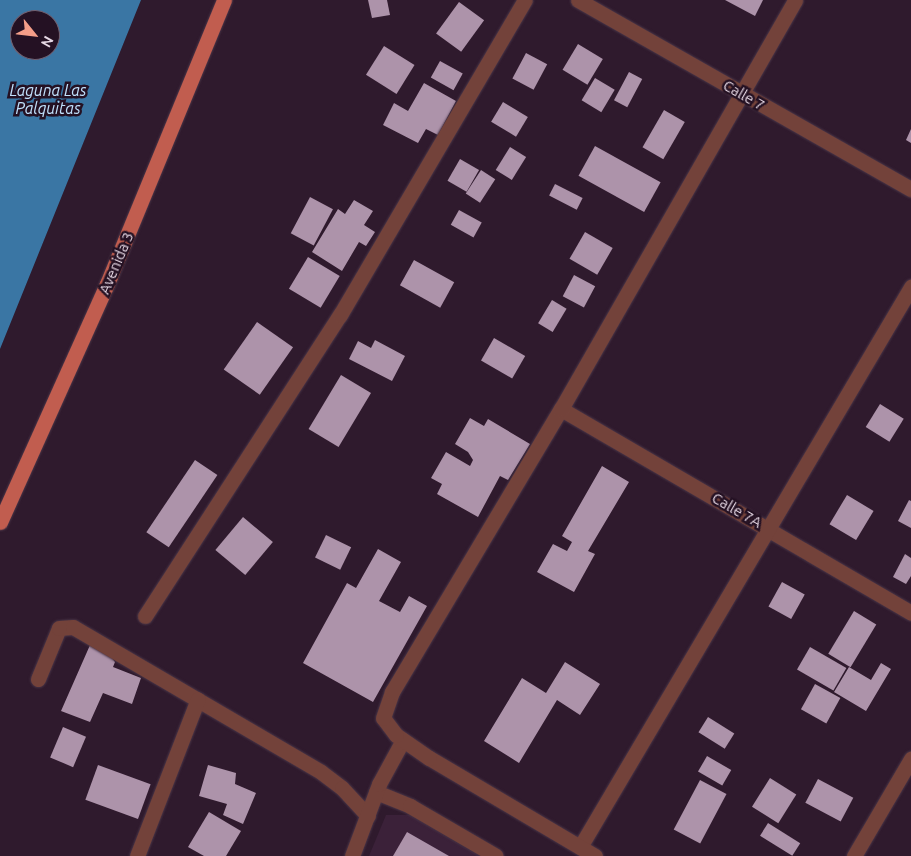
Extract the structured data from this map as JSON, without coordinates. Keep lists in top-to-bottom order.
{
  "streets": {
    "main road": ["Avenida 3"],
    "street": ["Calle 7", "Calle 7A"]
  },
  "water": ["Laguna Las Palquitas"],
  "north": "bottom right"
}
